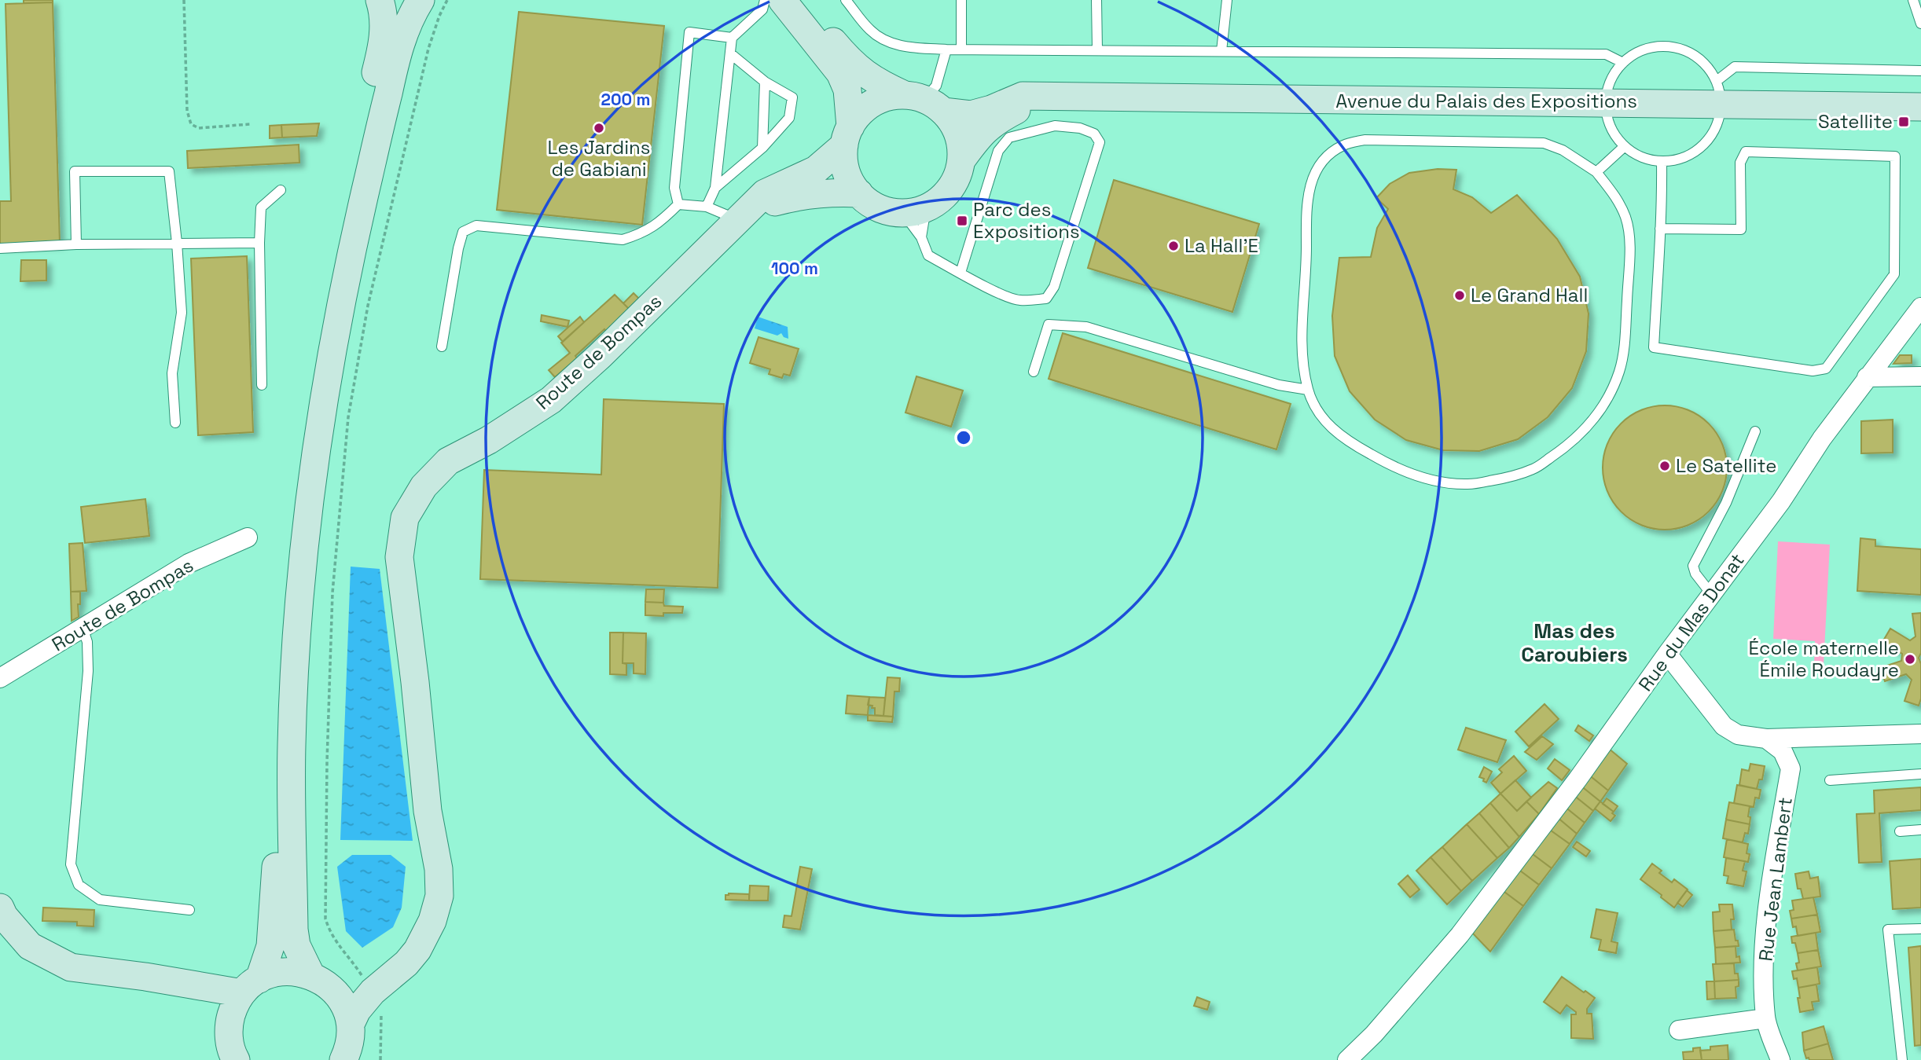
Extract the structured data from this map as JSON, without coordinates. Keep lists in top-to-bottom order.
{
  "streets": {
    "main road": ["Avenue du Palais des Expositions", "Route de Bompas"],
    "street": ["Rue du Mas Donat", "Rue Jean Lambert"]
  },
  "crossings": [
    ["Avenue du Palais des Expositions", "Route de Bompas"]
  ],
  "districts": ["Mas des Caroubiers"],
  "places": {
    "transit": ["Satellite", "Parc des Expositions"],
    "other": [
      "Les Jardins de Gabiani",
      "La Hall'E",
      "Le Grand Hall",
      "Le Satellite",
      "École maternelle Émile Roudayre"
    ]
  },
  "rings": ["200 m", "100 m"]
}
